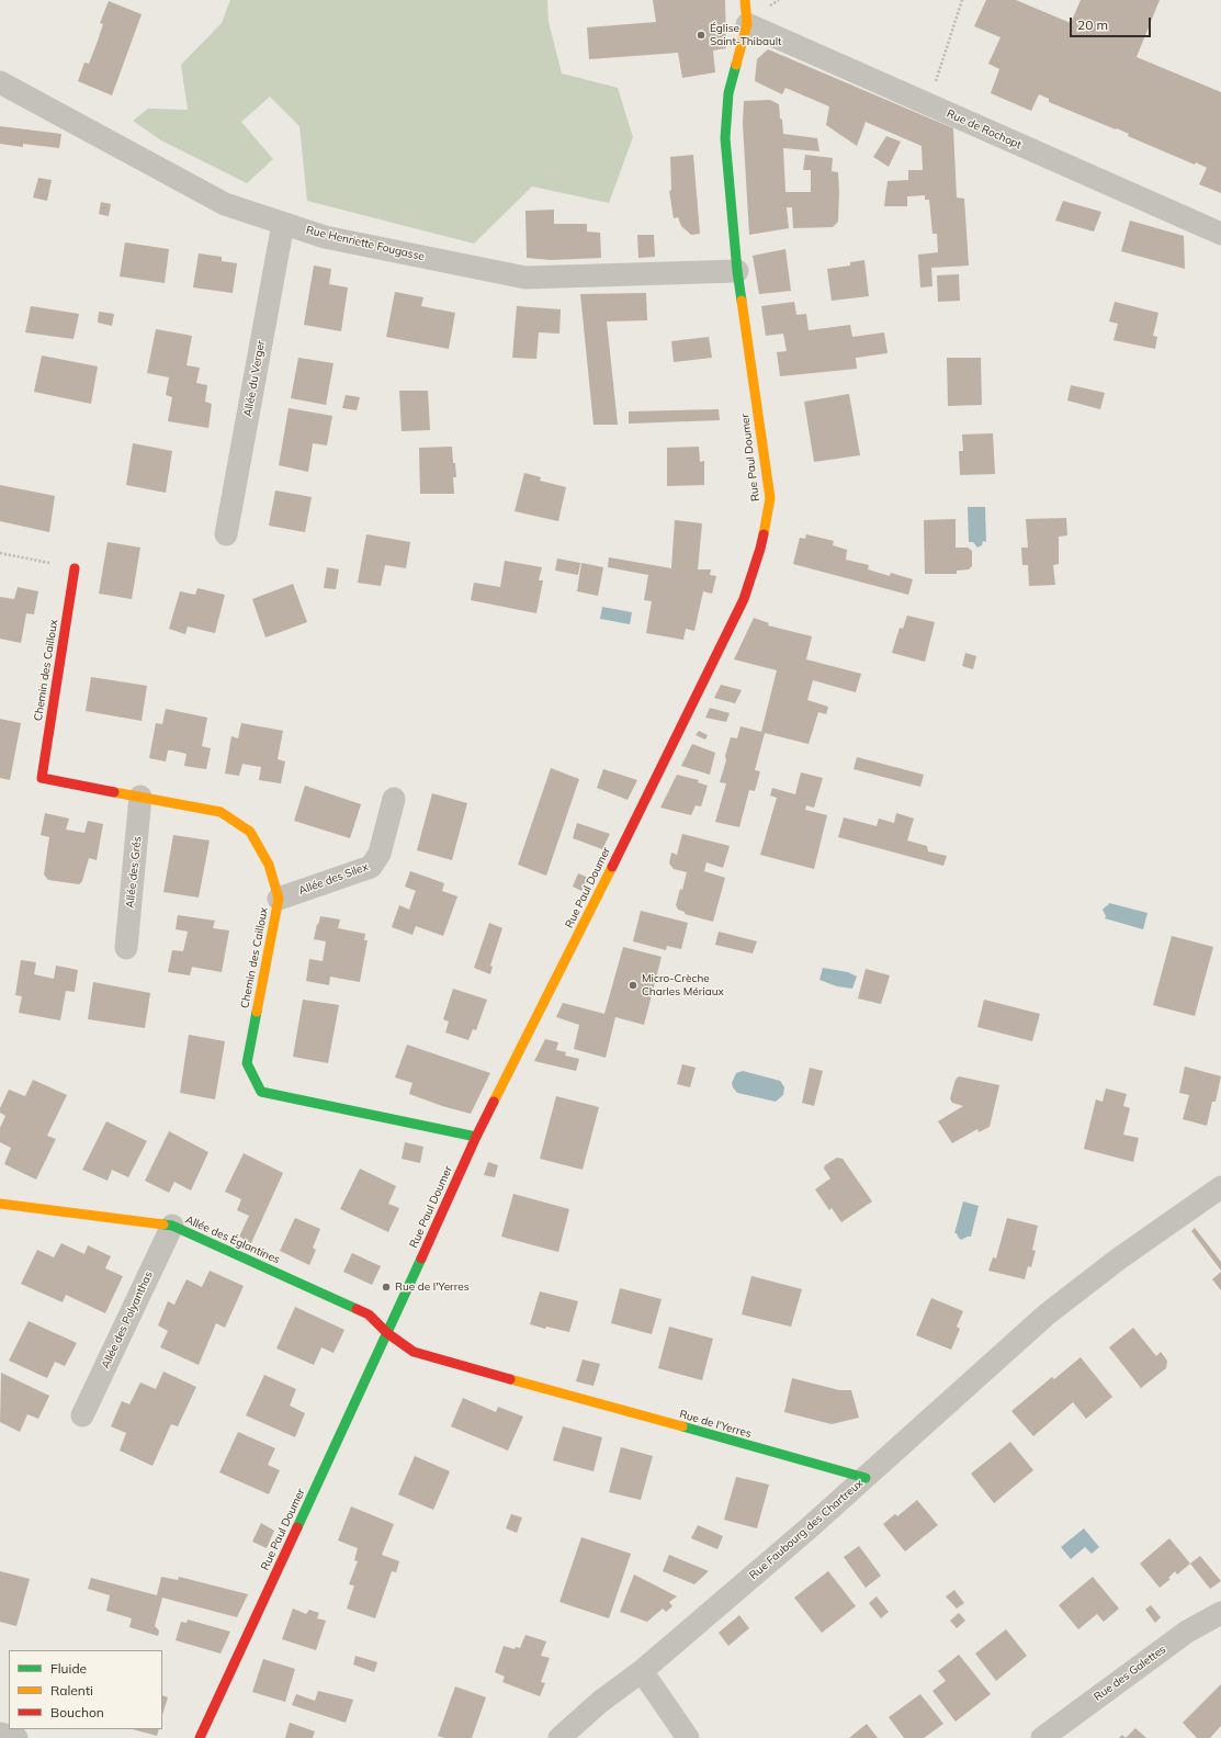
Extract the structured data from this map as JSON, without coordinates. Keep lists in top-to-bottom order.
{
  "streets": {
    "street": [
      "Rue de Rochopt",
      "Rue Henriette Fougasse",
      "Allée du Verger",
      "Rue Paul Doumer",
      "Chemin des Cailloux",
      "Allée des Grés",
      "Allée des Silex",
      "Allée des Églantines",
      "Allée des Polyanthas",
      "Rue de l'Yerres",
      "Rue Faubourg des Chartreux",
      "Rue des Galettes"
    ]
  },
  "crossings": [
    ["Rue de Rochopt", "Rue Paul Doumer"],
    ["Rue Henriette Fougasse", "Allée du Verger"],
    ["Rue Henriette Fougasse", "Rue Paul Doumer"],
    ["Rue Paul Doumer", "Chemin des Cailloux"],
    ["Rue Paul Doumer", "Allée des Églantines"],
    ["Rue Paul Doumer", "Rue de l'Yerres"],
    ["Chemin des Cailloux", "Allée des Grés"],
    ["Chemin des Cailloux", "Allée des Silex"],
    ["Allée des Églantines", "Allée des Polyanthas"],
    ["Allée des Églantines", "Rue de l'Yerres"],
    ["Rue de l'Yerres", "Rue Faubourg des Chartreux"]
  ],
  "places": ["Église Saint-Thibault", "Micro-Crèche Charles Mériaux", "Rue de l'Yerres"],
  "legend": ["Fluide", "Ralenti", "Bouchon"],
  "scale_bar": "20 m"
}
